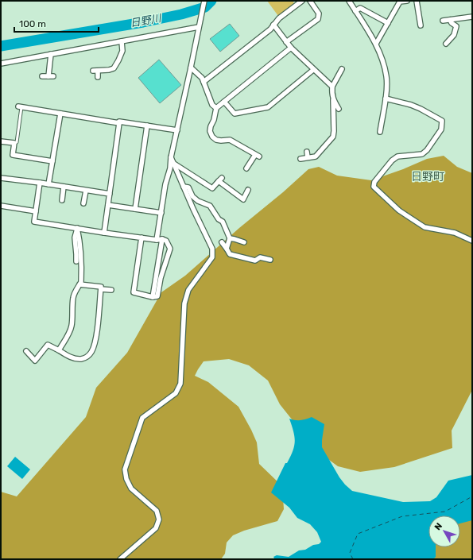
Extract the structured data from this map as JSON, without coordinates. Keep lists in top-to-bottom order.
{
  "districts": ["日野町"],
  "water": ["日野川"],
  "scale_bar": "100 m",
  "north": "top left"
}
